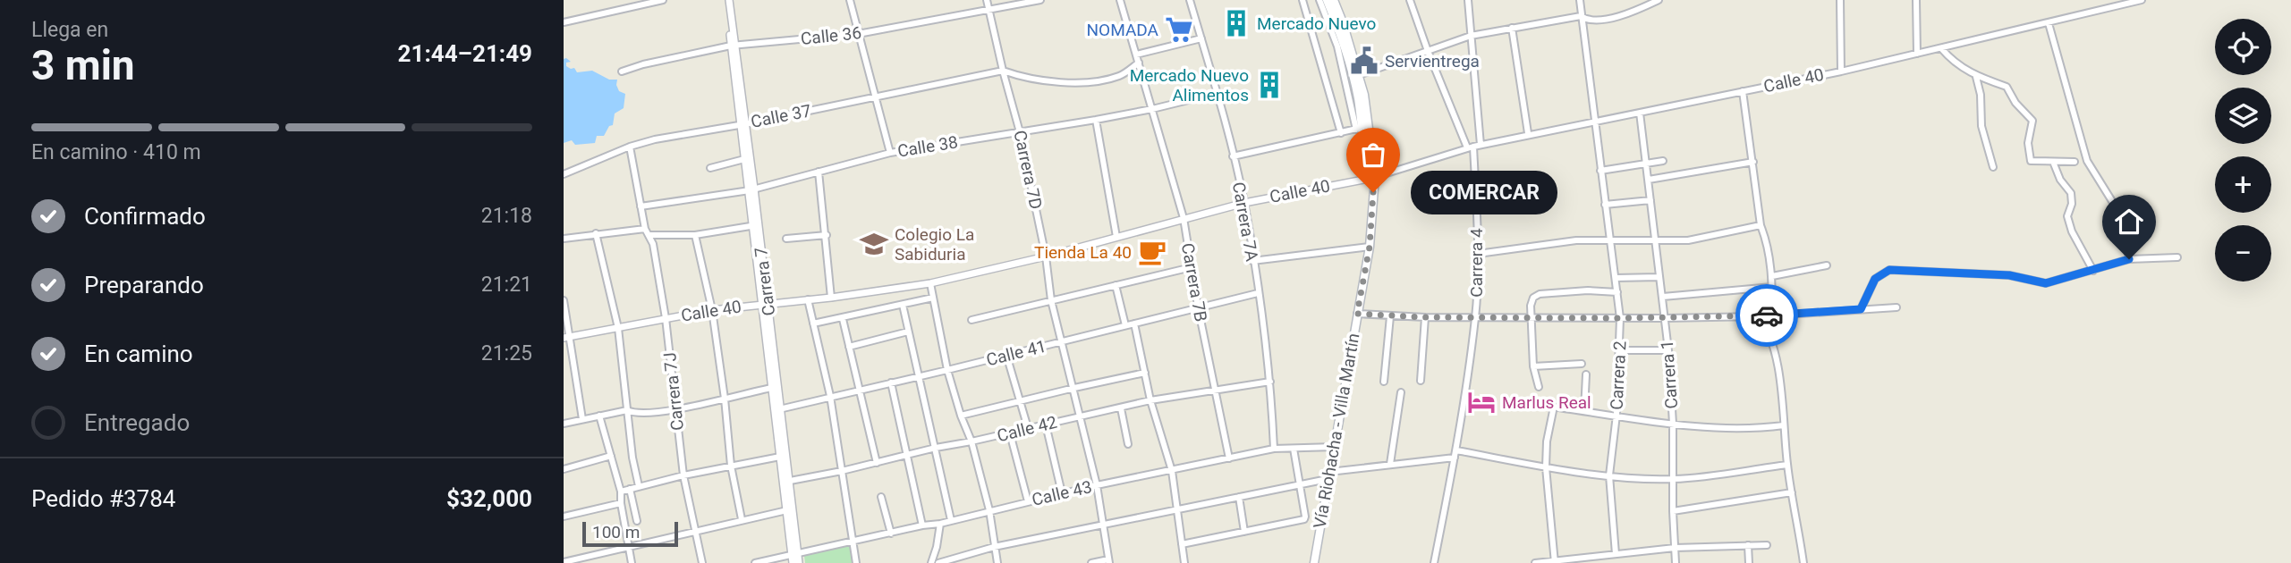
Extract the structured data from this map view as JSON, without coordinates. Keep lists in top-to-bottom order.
{
  "streets": {
    "main road": ["Vía Riohacha - Villa Martín"],
    "street": [
      "Calle 36",
      "Calle 40",
      "Calle 37",
      "Calle 38",
      "Carrera 7D",
      "Carrera 7A",
      "Carrera 4",
      "Carrera 7",
      "Carrera 7B",
      "Calle 41",
      "Carrera 1",
      "Carrera 2",
      "Carrera 7J",
      "Calle 42",
      "Calle 43"
    ]
  },
  "crossings": [
    ["Calle 36", "Carrera 7D"],
    ["Calle 36", "Carrera 7"],
    ["Calle 40", "Carrera 7D"],
    ["Calle 40", "Carrera 7A"],
    ["Calle 40", "Carrera 4"],
    ["Calle 40", "Carrera 7"],
    ["Calle 40", "Carrera 7B"],
    ["Calle 40", "Carrera 1"],
    ["Calle 40", "Carrera 2"],
    ["Calle 40", "Carrera 7J"],
    ["Calle 40", "Vía Riohacha - Villa Martín"],
    ["Calle 37", "Carrera 7D"],
    ["Calle 37", "Carrera 7"],
    ["Calle 37", "Carrera 7J"],
    ["Calle 38", "Carrera 7D"],
    ["Calle 38", "Carrera 7A"],
    ["Calle 38", "Carrera 7"],
    ["Calle 38", "Carrera 7B"],
    ["Calle 38", "Carrera 7J"],
    ["Carrera 7D", "Calle 41"],
    ["Carrera 7D", "Calle 42"],
    ["Carrera 7D", "Calle 43"],
    ["Carrera 7A", "Calle 41"],
    ["Carrera 7A", "Calle 42"],
    ["Carrera 7A", "Calle 43"],
    ["Carrera 7", "Calle 41"],
    ["Carrera 7", "Calle 42"],
    ["Carrera 7", "Calle 43"],
    ["Carrera 7B", "Calle 41"],
    ["Carrera 7B", "Calle 42"],
    ["Carrera 7B", "Calle 43"],
    ["Vía Riohacha - Villa Martín", "Calle 43"]
  ],
  "places": {
    "building": ["Mercado Nuevo", "Mercado Nuevo Alimentos"],
    "supermarket": ["NOMADA"],
    "public building": ["Servientrega"],
    "other": ["COMERCAR"],
    "school or university": ["Colegio La Sabiduria"],
    "cafe": ["Tienda La 40"],
    "hotel": ["Marlus Real"]
  },
  "scale_bar": "100 m",
  "page": {
    "heading": ["3 min", "Llega en", "21:44–21:49"],
    "panel": ["Pedido #3784", "$32,000"],
    "map_buttons": ["+", "−"],
    "bar": "En camino · 410 m",
    "bubble": "COMERCAR",
    "list": [
      ["Confirmado", "21:18"],
      ["Preparando", "21:21"],
      ["En camino", "21:25"],
      "Entregado"
    ],
    "scale": "100 m"
  }
}
